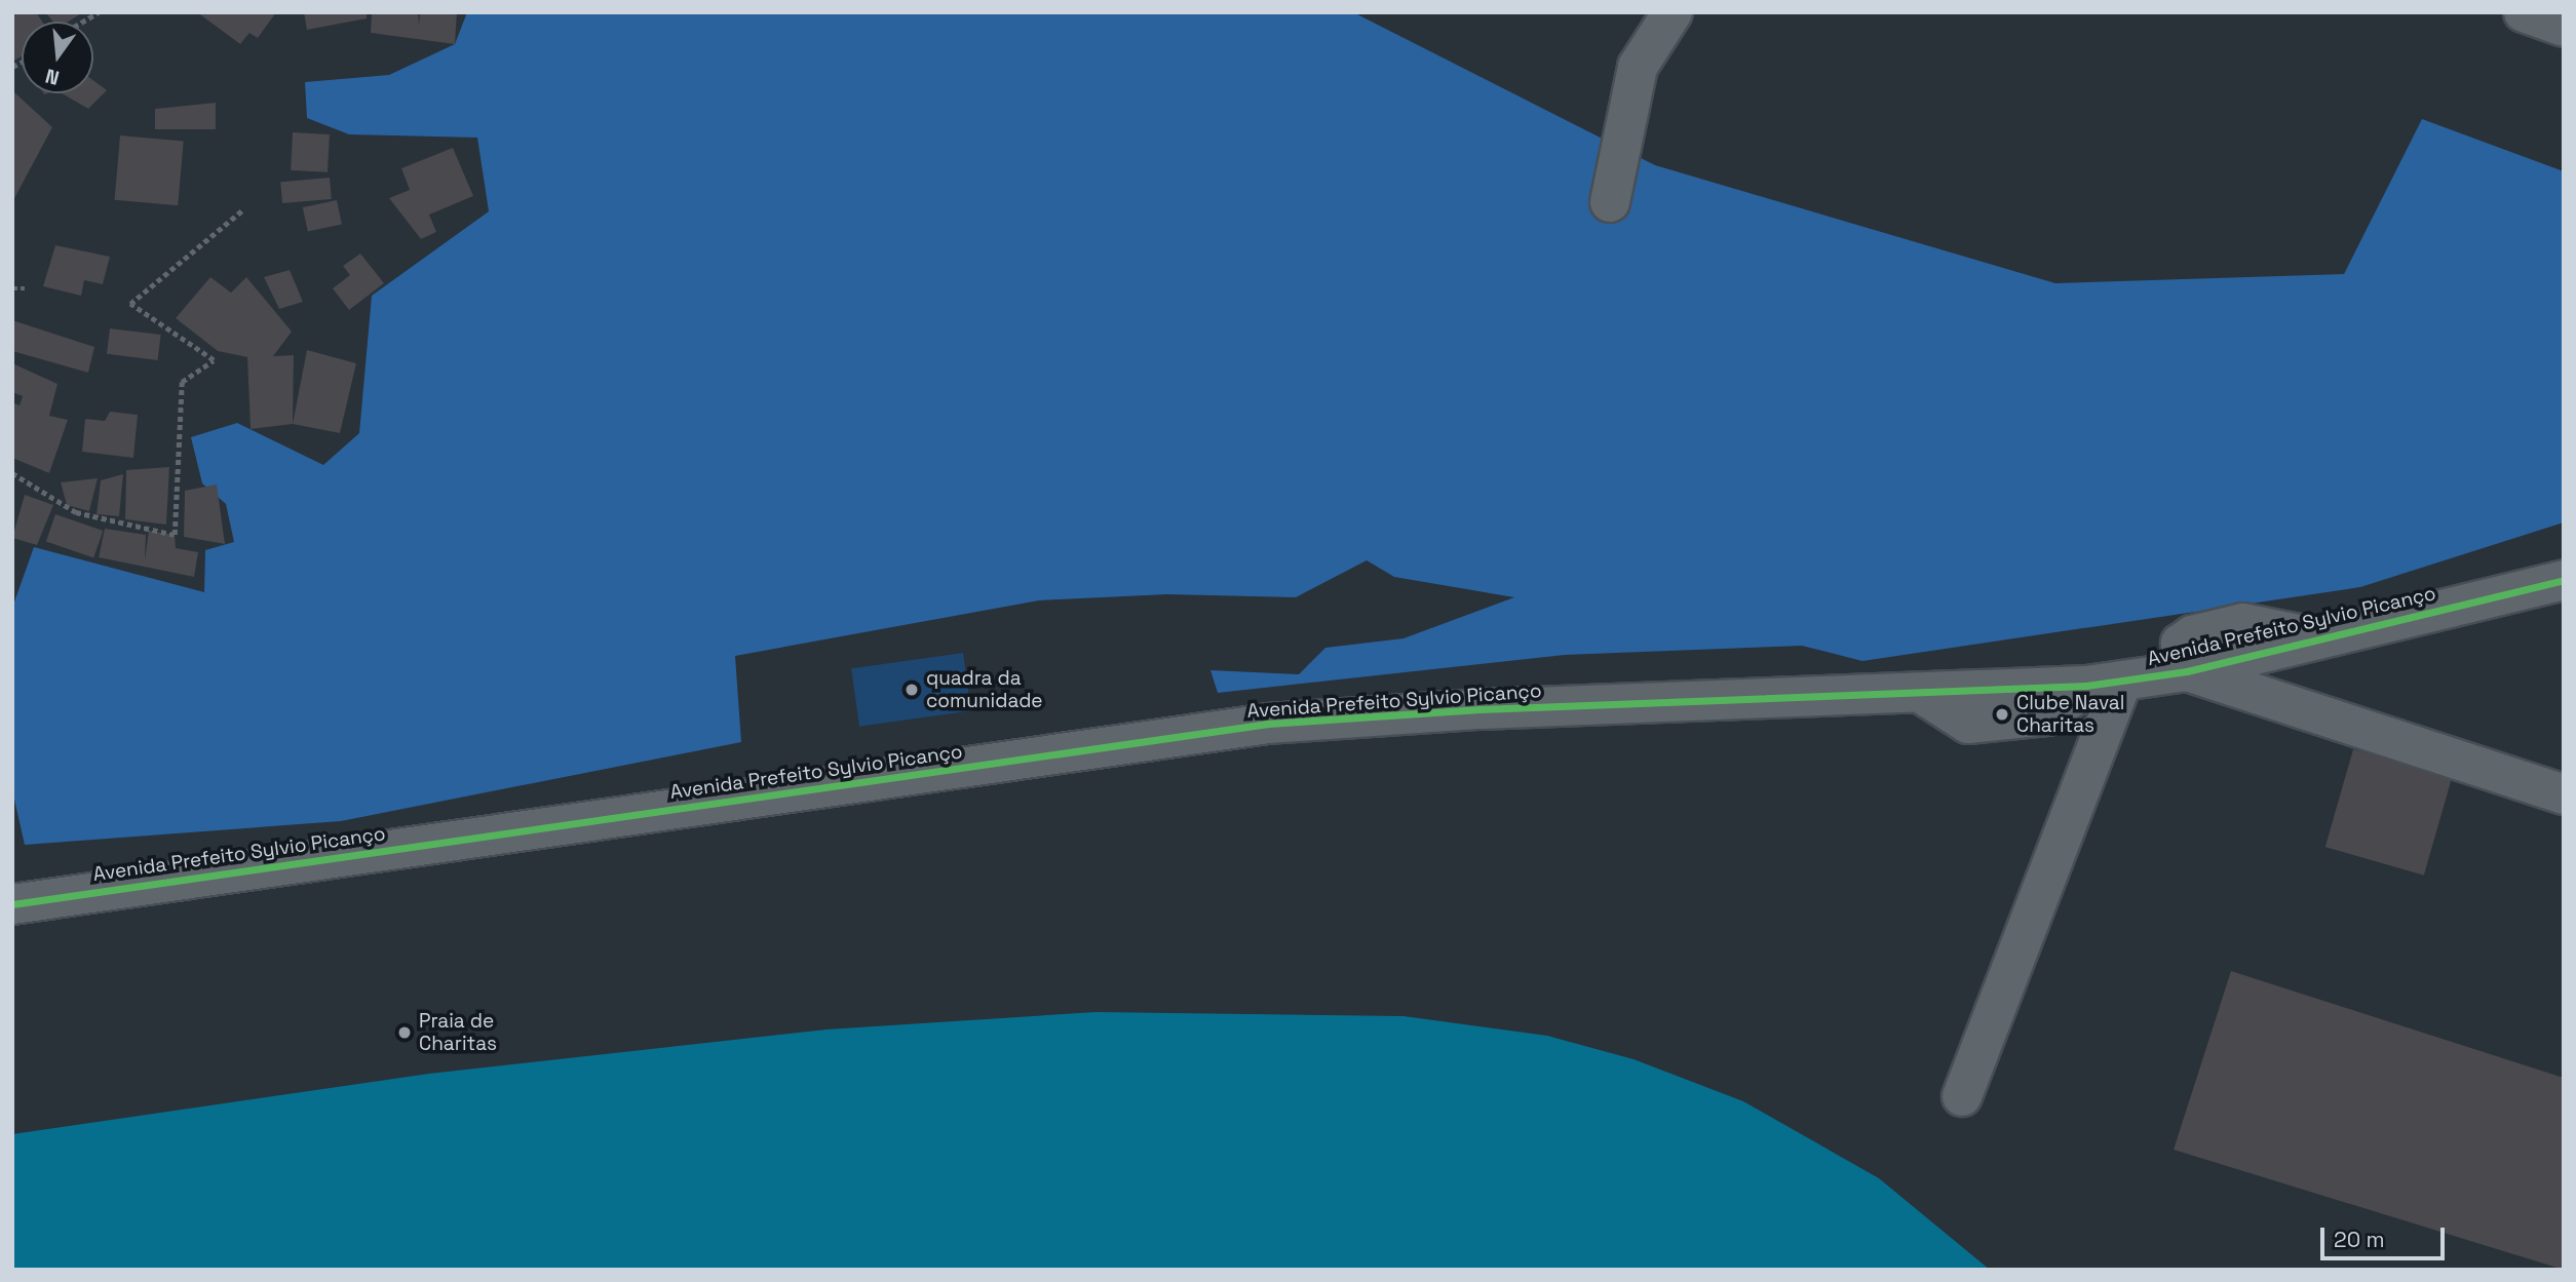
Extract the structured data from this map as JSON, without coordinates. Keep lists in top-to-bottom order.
{
  "streets": {
    "street": ["Avenida Prefeito Sylvio Picanço"]
  },
  "places": ["quadra da comunidade", "Clube Naval Charitas", "Praia de Charitas"],
  "scale_bar": "20 m",
  "north": "bottom"
}
